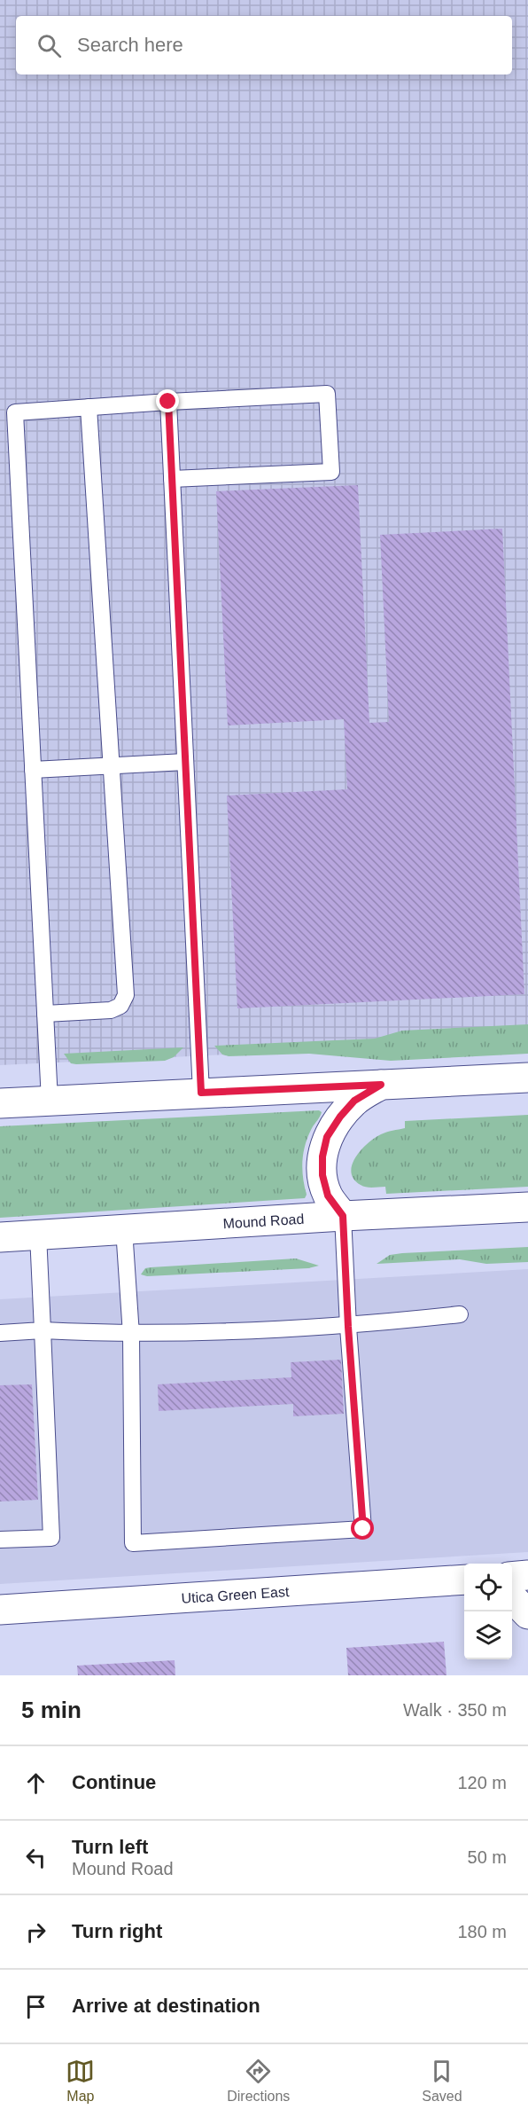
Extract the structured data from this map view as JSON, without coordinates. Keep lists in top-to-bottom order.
{
  "streets": {
    "main road": ["Mound Road", "Utica Green East"]
  },
  "page": {
    "search": "Search here",
    "heading": ["5 min", "Walk · 350 m"],
    "list": [
      ["Continue", "120 m"],
      ["Turn left", "Mound Road", "50 m"],
      ["Turn right", "180 m"],
      "Arrive at destination"
    ],
    "nav": ["Map", "Directions", "Saved"]
  }
}
